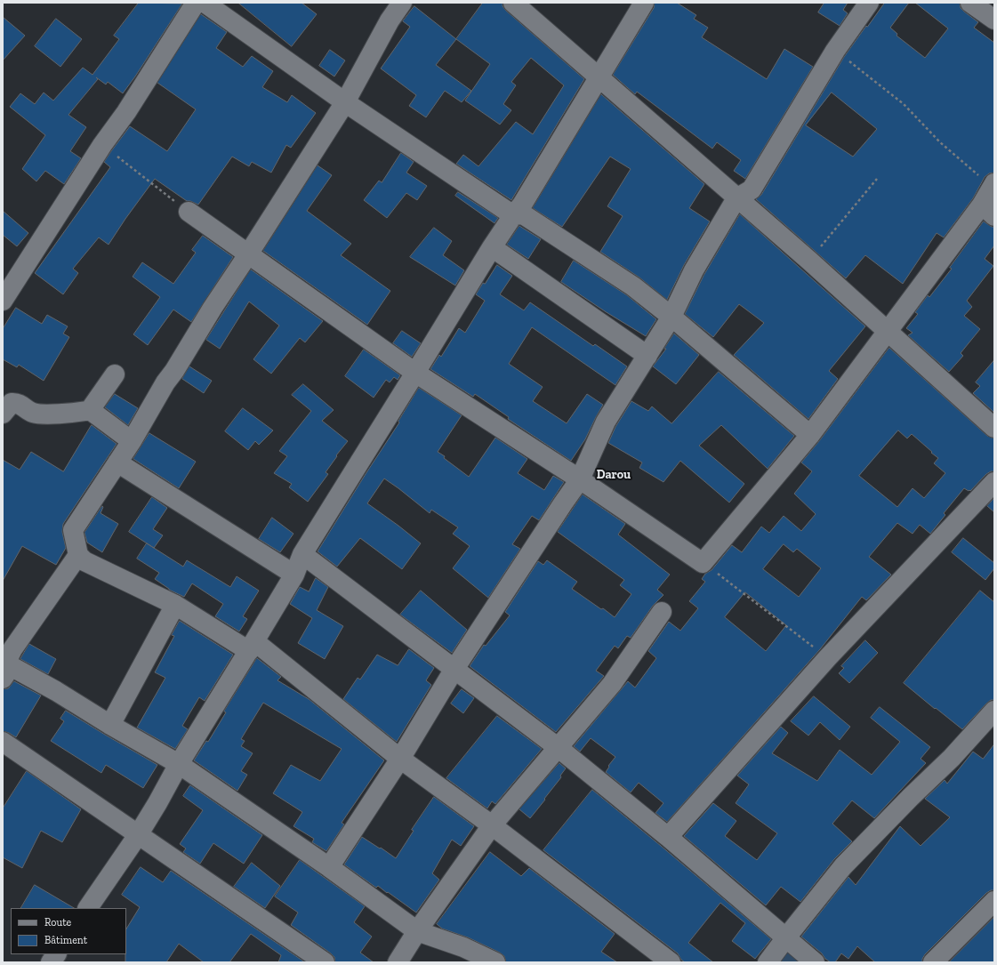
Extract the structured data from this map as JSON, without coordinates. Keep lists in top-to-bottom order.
{
  "districts": ["Darou"],
  "legend": ["Route", "Bâtiment"]
}
